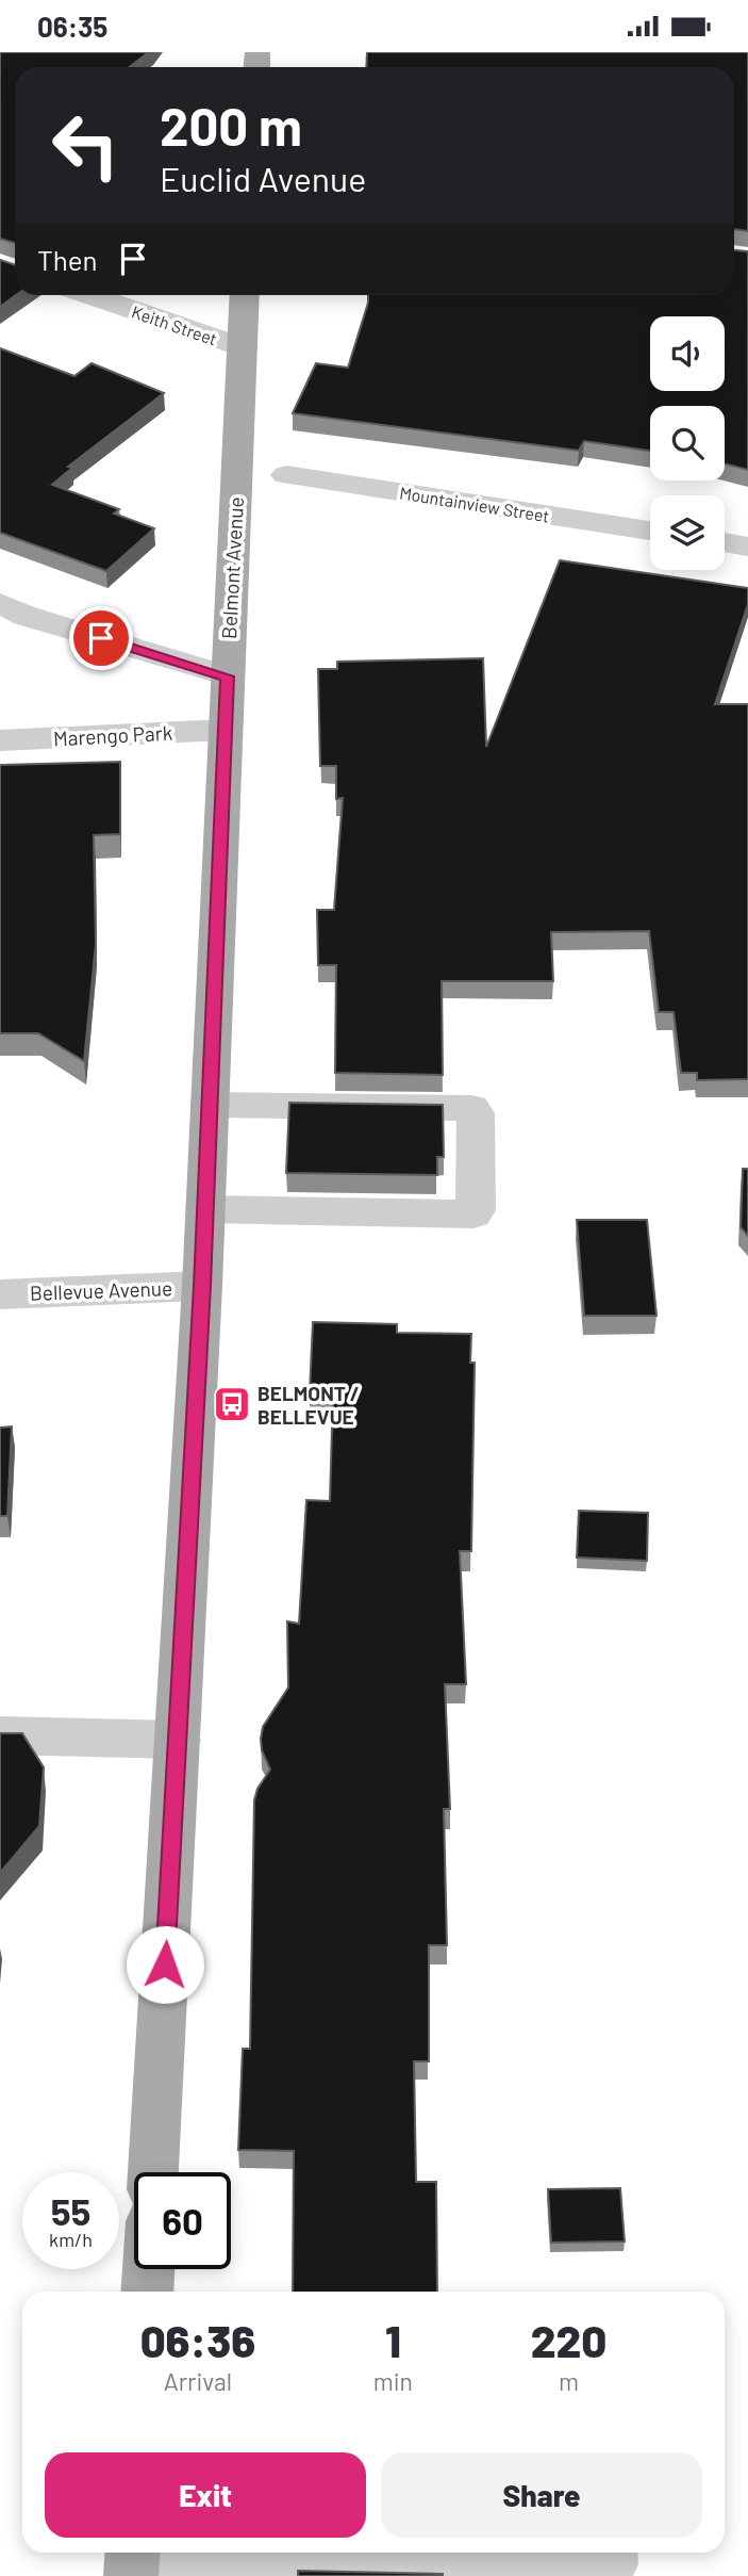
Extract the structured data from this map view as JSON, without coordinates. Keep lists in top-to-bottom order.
{
  "streets": {
    "main road": ["Belmont Avenue"],
    "street": [
      "Keith Street",
      "Mountainview Street",
      "Marengo Park",
      "Bellevue Avenue"
    ]
  },
  "crossings": [
    ["Keith Street", "Belmont Avenue"],
    ["Belmont Avenue", "Marengo Park"],
    ["Belmont Avenue", "Bellevue Avenue"]
  ],
  "places": {
    "bus stop": ["BELMONT / BELLEVUE"]
  },
  "page": {
    "status": "06:35",
    "turn": ["200 m", "Euclid Avenue"],
    "then": "Then",
    "speed": "55 km/h",
    "limit": "60",
    "eta": [
      "06:36",
      "Arrival",
      "1",
      "min",
      "220",
      "m"
    ],
    "buttons": ["Exit", "Share"]
  }
}
